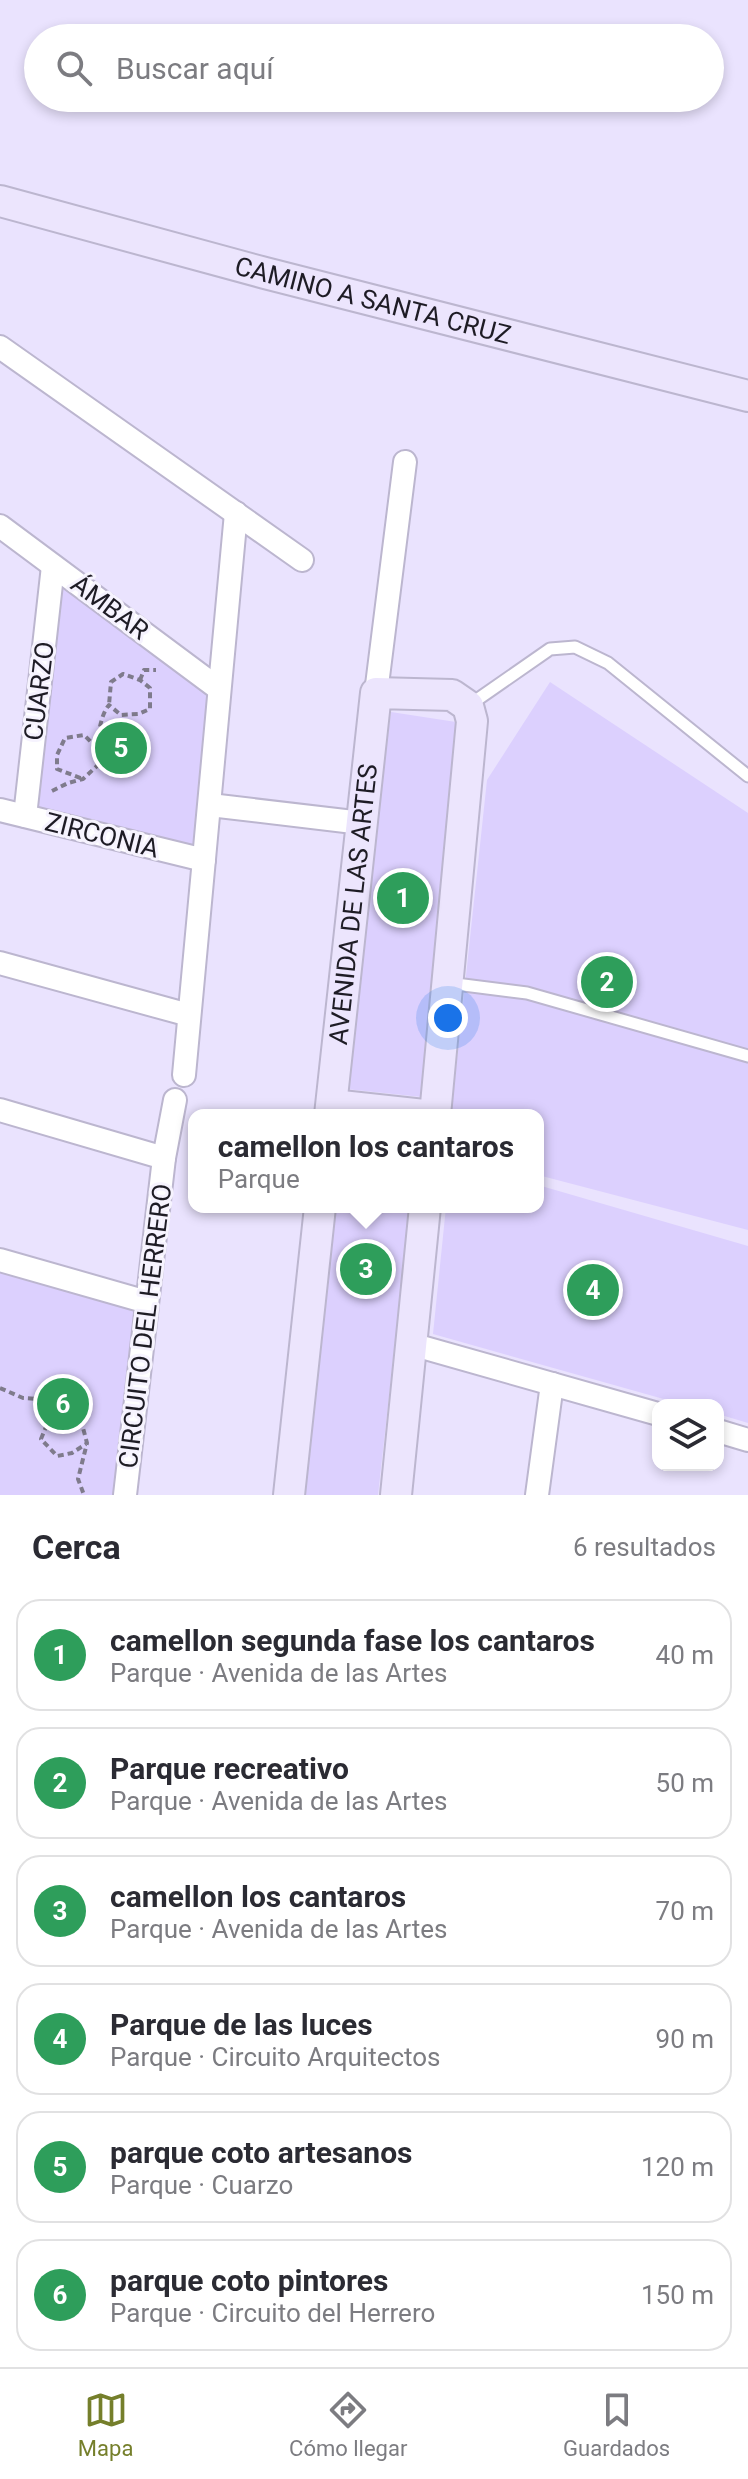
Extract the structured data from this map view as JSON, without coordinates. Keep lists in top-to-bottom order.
{
  "streets": {
    "street": [
      "CAMINO A SANTA CRUZ",
      "ÁMBAR",
      "CUARZO",
      "ZIRCONIA",
      "AVENIDA DE LAS ARTES",
      "CIRCUITO DEL HERRERO"
    ]
  },
  "crossings": [
    ["ÁMBAR", "CUARZO"],
    ["CUARZO", "ZIRCONIA"]
  ],
  "page": {
    "search": "Buscar aquí",
    "pins": [
      "5",
      "1",
      "2",
      "3",
      "4",
      "6"
    ],
    "popup": ["camellon los cantaros", "Parque"],
    "heading": ["Cerca", "6 resultados"],
    "list": [
      {
        "mark": "1",
        "name": "camellon segunda fase los cantaros",
        "note": "Parque · Avenida de las Artes",
        "value": "40 m"
      },
      {
        "mark": "2",
        "name": "Parque recreativo",
        "note": "Parque · Avenida de las Artes",
        "value": "50 m"
      },
      {
        "mark": "3",
        "name": "camellon los cantaros",
        "note": "Parque · Avenida de las Artes",
        "value": "70 m"
      },
      {
        "mark": "4",
        "name": "Parque de las luces",
        "note": "Parque · Circuito Arquitectos",
        "value": "90 m"
      },
      {
        "mark": "5",
        "name": "parque coto artesanos",
        "note": "Parque · Cuarzo",
        "value": "120 m"
      },
      {
        "mark": "6",
        "name": "parque coto pintores",
        "note": "Parque · Circuito del Herrero",
        "value": "150 m"
      }
    ],
    "nav": ["Mapa", "Cómo llegar", "Guardados"]
  }
}
